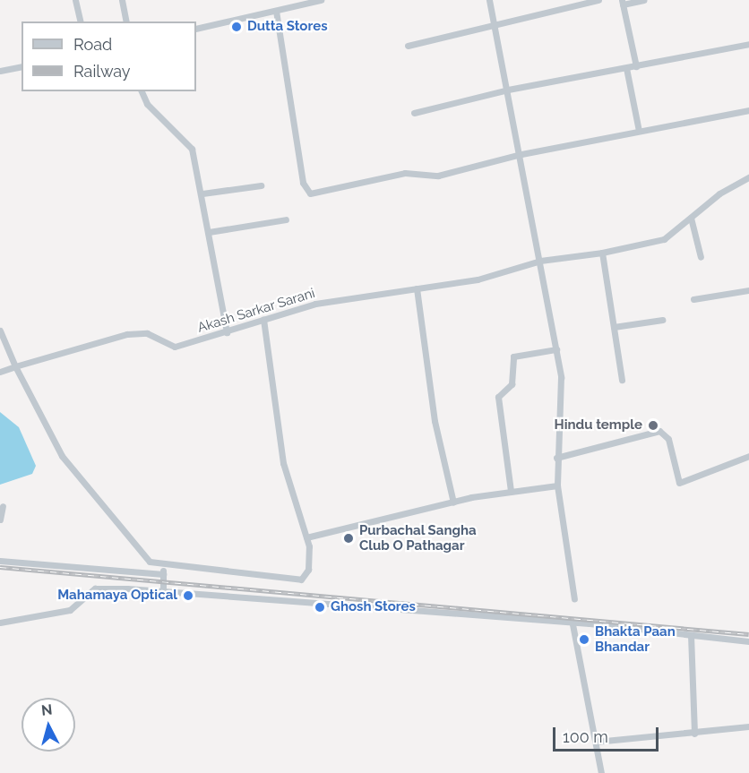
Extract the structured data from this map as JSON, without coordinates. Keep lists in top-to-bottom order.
{
  "streets": {
    "street": ["Akash Sarkar Sarani"]
  },
  "places": [
    "Dutta Stores",
    "Hindu temple",
    "Purbachal Sangha Club O Pathagar",
    "Mahamaya Optical",
    "Ghosh Stores",
    "Bhakta Paan Bhandar"
  ],
  "legend": ["Road", "Railway"],
  "scale_bar": "100 m",
  "north": "top"
}
